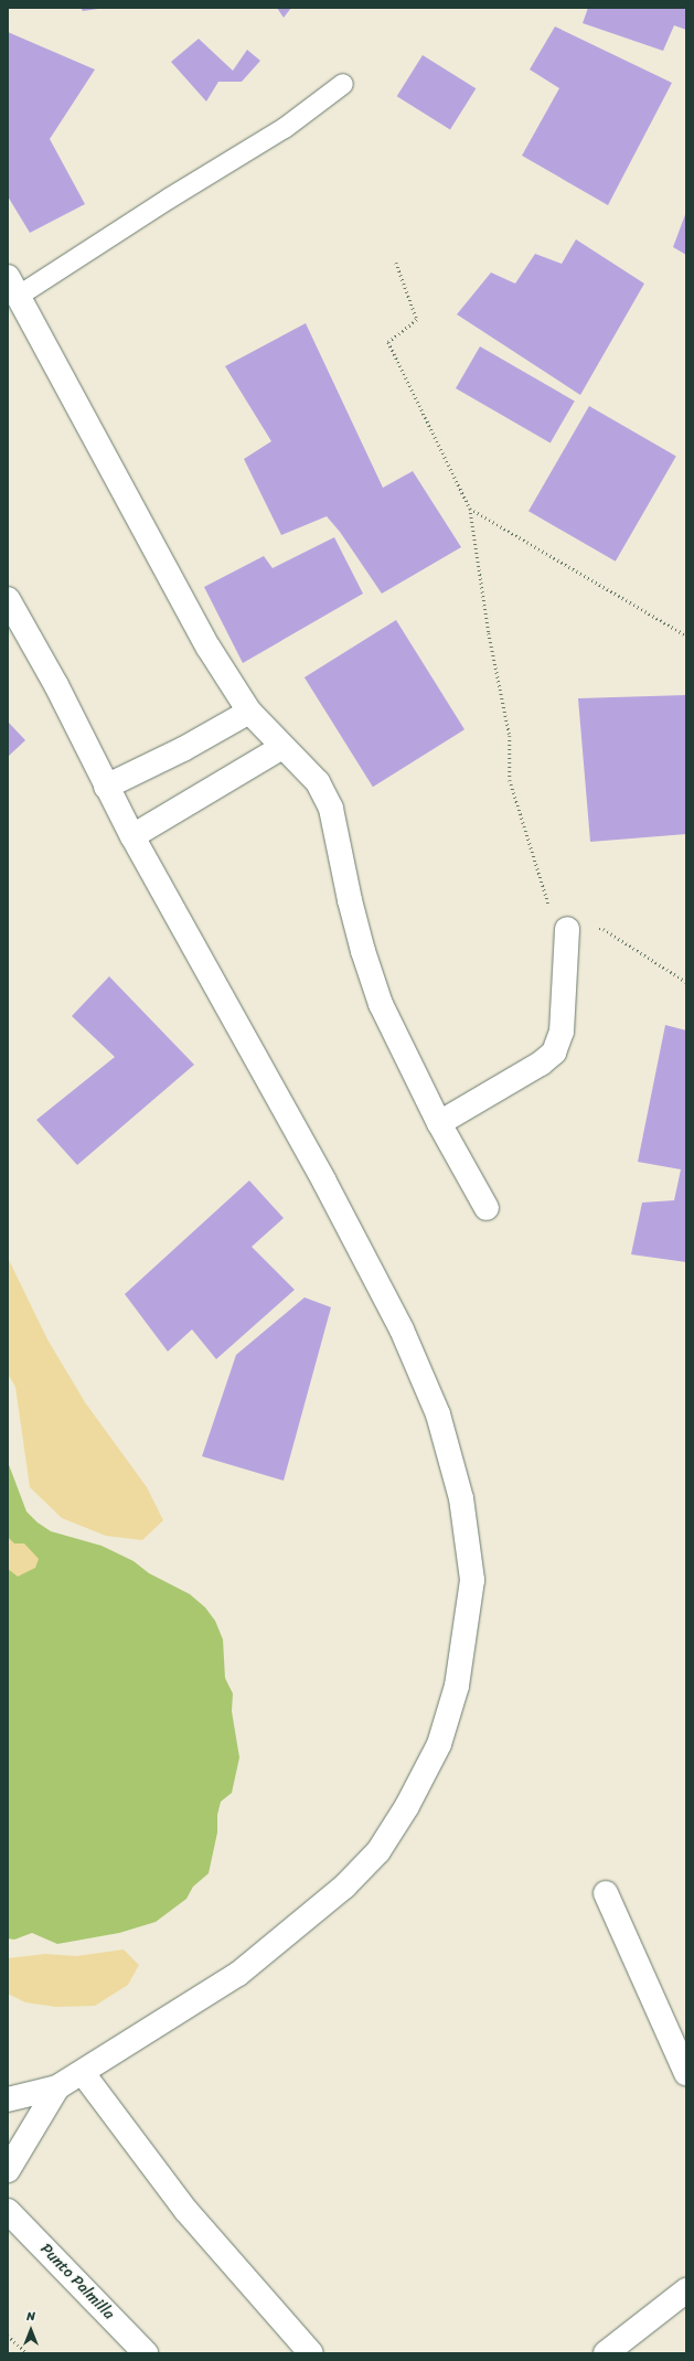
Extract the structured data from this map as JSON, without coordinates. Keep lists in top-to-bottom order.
{
  "streets": {
    "street": ["Punto Palmilla"]
  },
  "north": "top"
}
